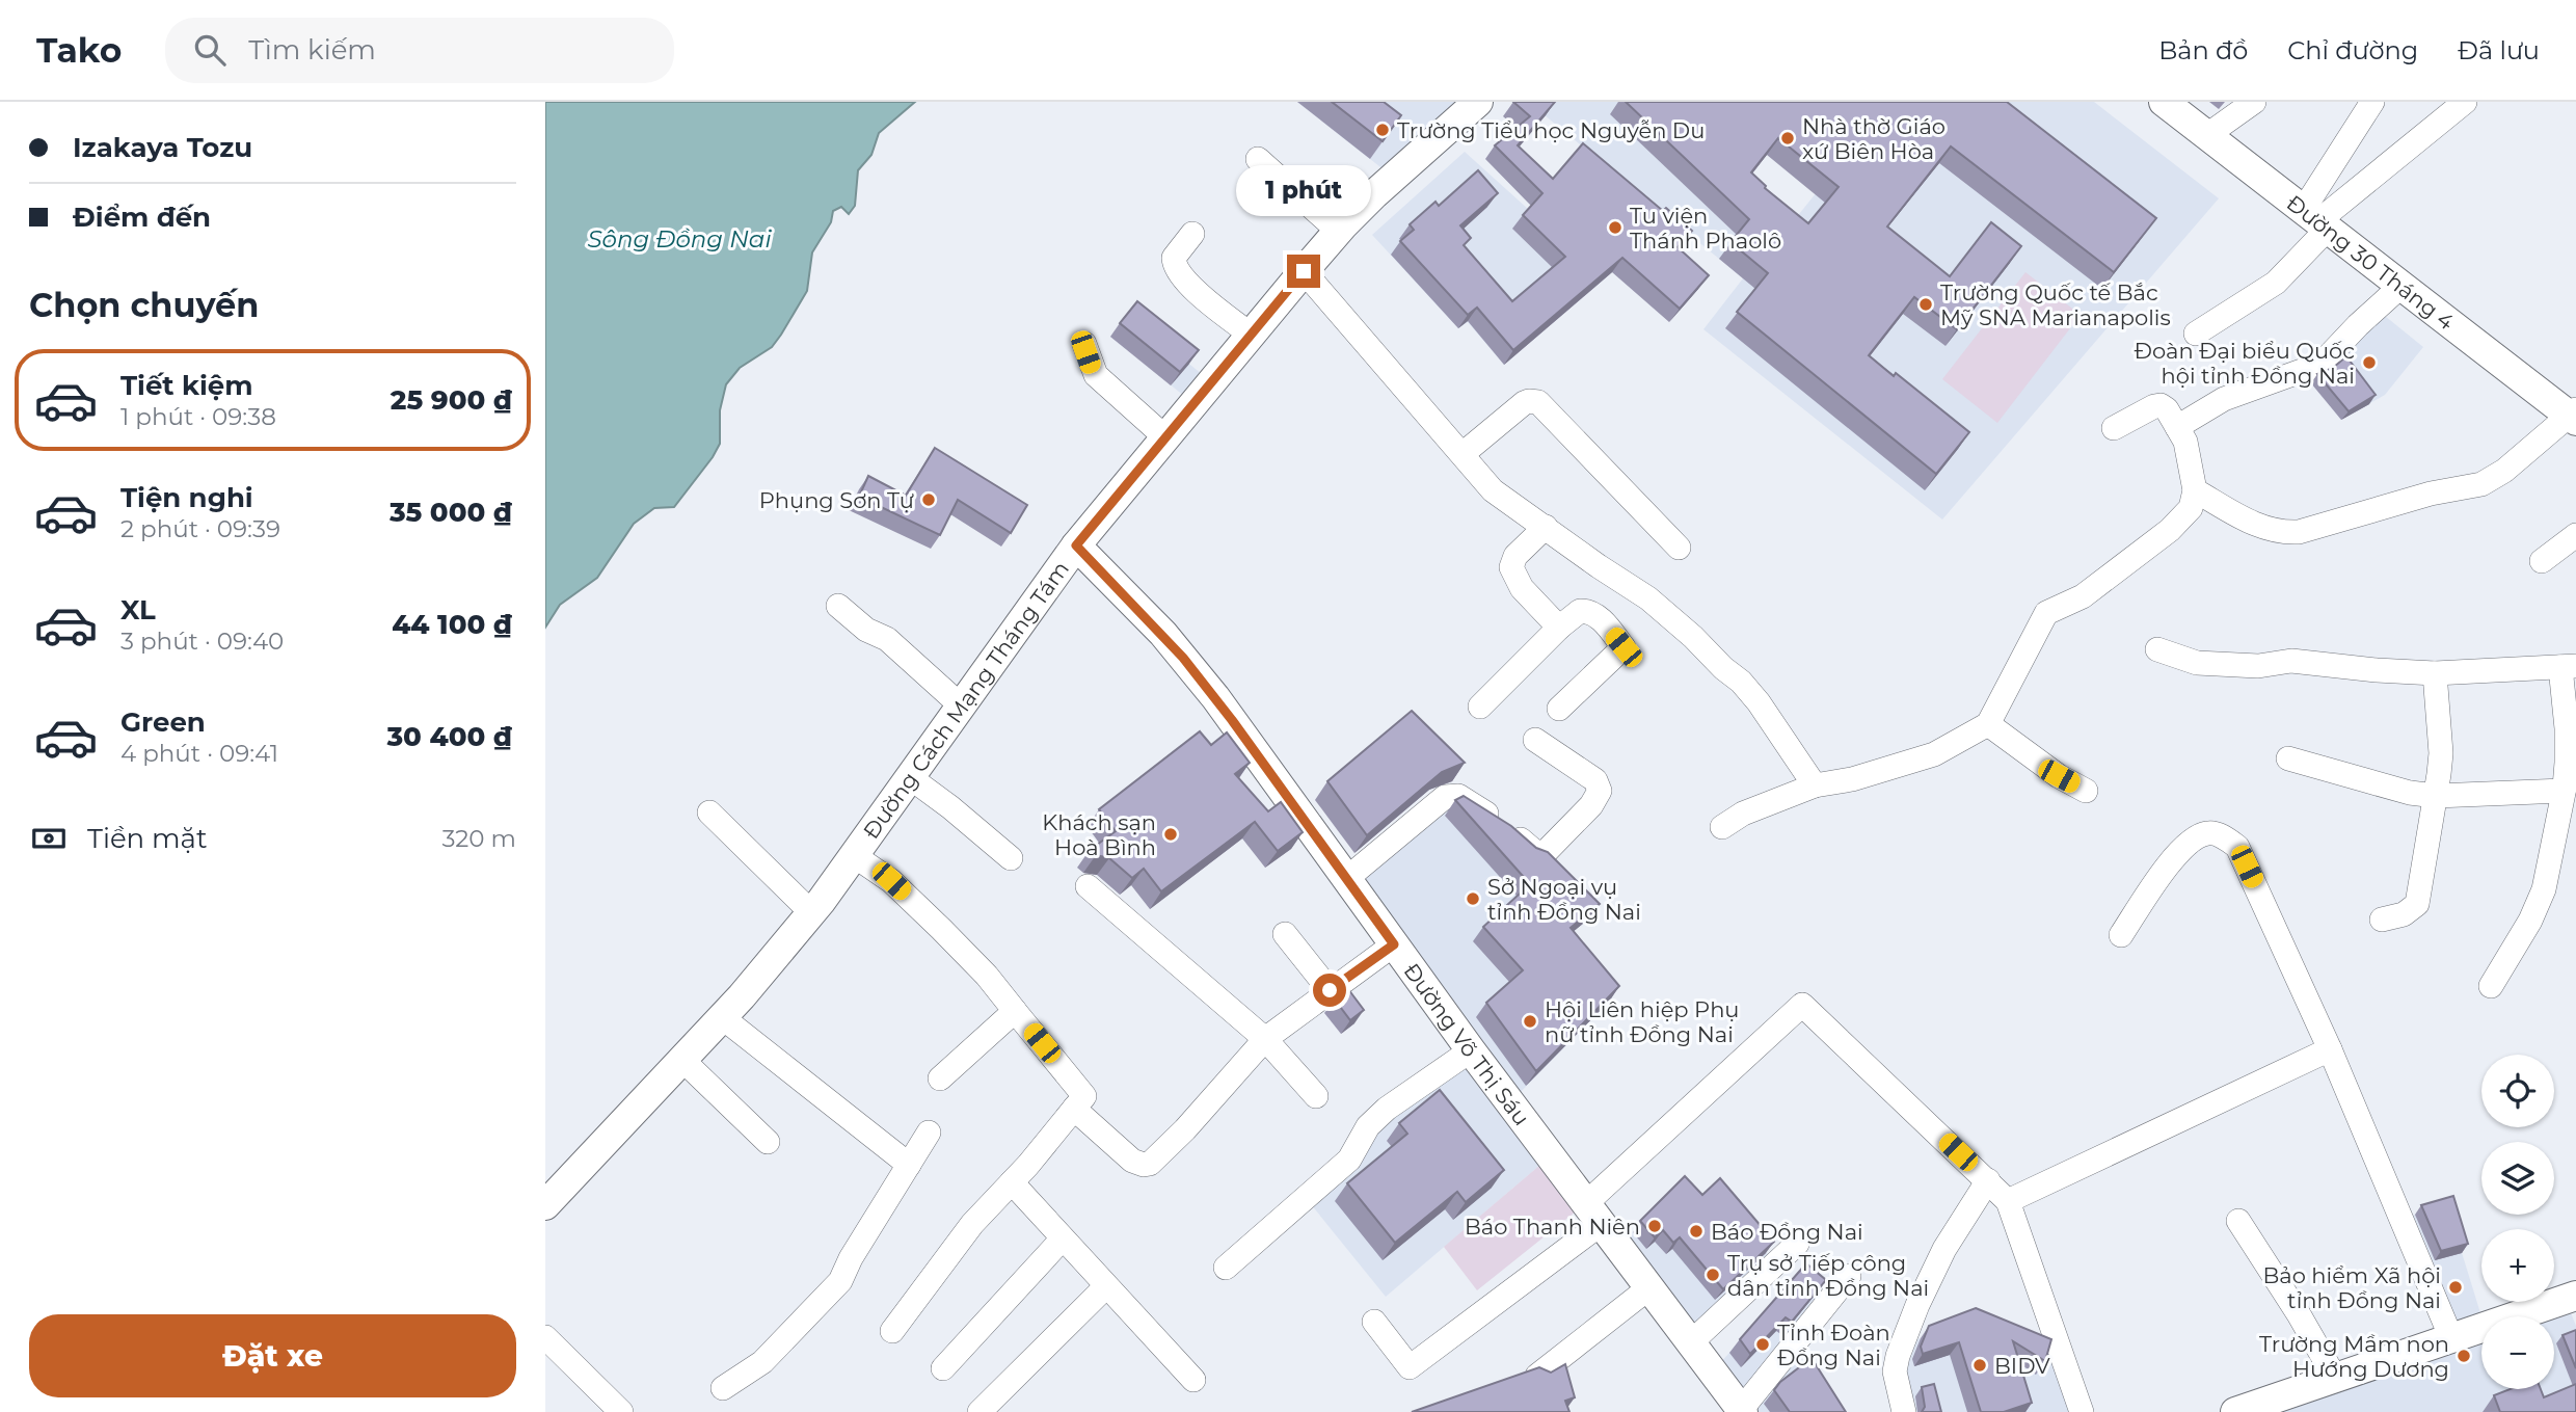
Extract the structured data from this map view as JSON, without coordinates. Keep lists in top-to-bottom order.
{
  "streets": {
    "main road": ["Đường 30 Tháng 4", "Đường Cách Mạng Tháng Tám", "Đường Võ Thị Sáu"]
  },
  "crossings": [
    ["Đường Cách Mạng Tháng Tám", "Đường Võ Thị Sáu"]
  ],
  "water": ["Sông Đồng Nai"],
  "places": [
    "Trường Tiểu học Nguyễn Du",
    "Nhà thờ Giáo xứ Biên Hòa",
    "Tu viện Thánh Phaolô",
    "Trường Quốc tế Bắc Mỹ SNA Marianapolis",
    "Đoàn Đại biểu Quốc hội tỉnh Đồng Nai",
    "Phụng Sơn Tự",
    "Khách sạn Hoà Bình",
    "Sở Ngoại vụ tỉnh Đồng Nai",
    "Hội Liên hiệp Phụ nữ tỉnh Đồng Nai",
    "Báo Thanh Niên",
    "Báo Đồng Nai",
    "Trụ sở Tiếp công dân tỉnh Đồng Nai",
    "Bảo hiểm Xã hội tỉnh Đồng Nai",
    "Tỉnh Đoàn Đồng Nai",
    "Trường Mầm non Hướng Dương",
    "BIDV"
  ],
  "page": {
    "header": "Tako",
    "search": "Tìm kiếm",
    "nav": ["Bản đồ", "Chỉ đường", "Đã lưu"],
    "banner": ["Izakaya Tozu", "Điểm đến"],
    "bubble": "1 phút",
    "heading": "Chọn chuyến",
    "list": [
      {
        "name": "Tiết kiệm",
        "note": "1 phút · 09:38",
        "value": "25 900 ₫"
      },
      {
        "name": "Tiện nghi",
        "note": "2 phút · 09:39",
        "value": "35 000 ₫"
      },
      {
        "name": "XL",
        "note": "3 phút · 09:40",
        "value": "44 100 ₫"
      },
      {
        "name": "Green",
        "note": "4 phút · 09:41",
        "value": "30 400 ₫"
      }
    ],
    "pay": ["Tiền mặt", "320 m"],
    "map_buttons": ["+", "−"],
    "buttons": "Đặt xe"
  }
}
